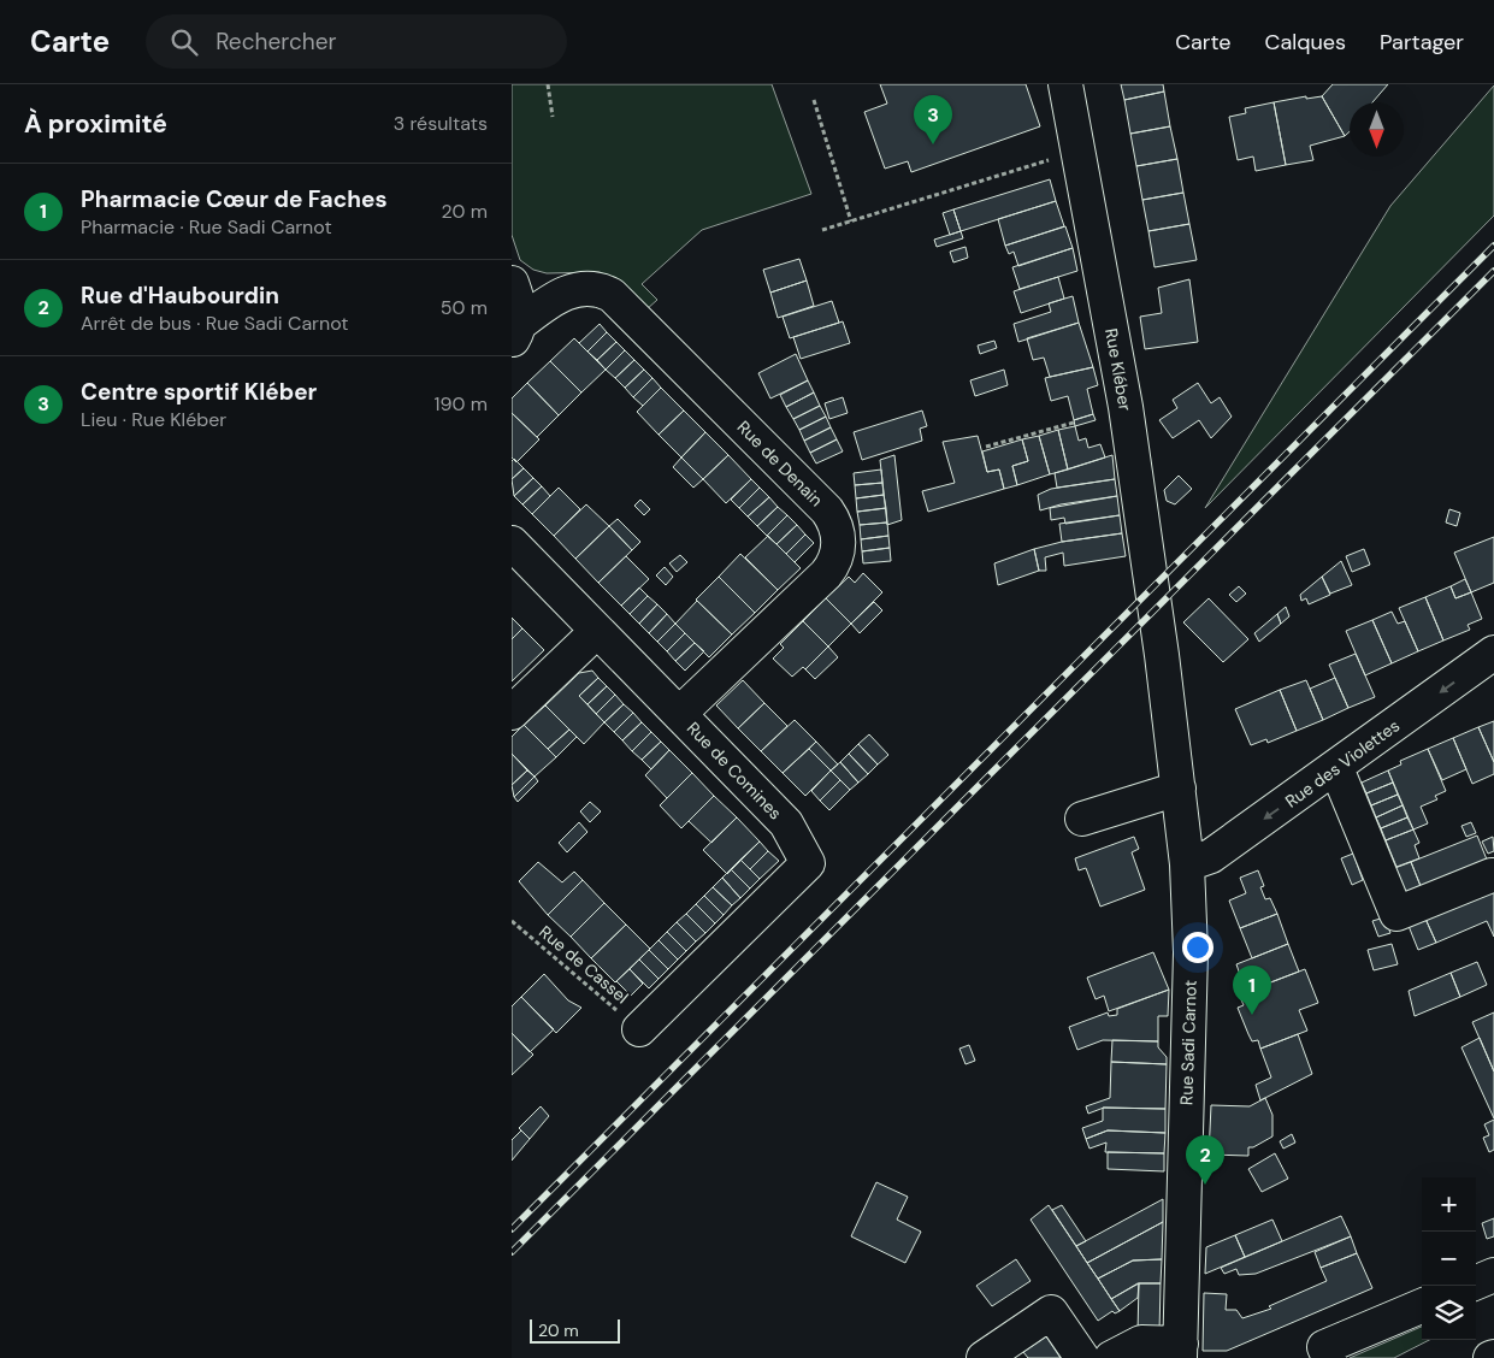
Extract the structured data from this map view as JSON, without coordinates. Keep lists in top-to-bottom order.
{
  "streets": {
    "street": [
      "Rue Kléber",
      "Rue de Denain",
      "Rue des Violettes",
      "Rue de Comines",
      "Rue Sadi Carnot"
    ],
    "path": ["Rue de Cassel"]
  },
  "crossings": [
    ["Rue Kléber", "Rue Sadi Carnot"],
    ["Rue de Denain", "Rue de Comines"],
    ["Rue des Violettes", "Rue Sadi Carnot"],
    ["Rue de Comines", "Rue de Cassel"]
  ],
  "one_way": ["Rue des Violettes"],
  "scale_bar": "20 m",
  "north": "bottom",
  "page": {
    "header": "Carte",
    "search": "Rechercher",
    "nav": ["Carte", "Calques", "Partager"],
    "heading": ["À proximité", "3 résultats"],
    "pins": ["3", "1", "2"],
    "list": [
      {
        "mark": "1",
        "name": "Pharmacie Cœur de Faches",
        "note": "Pharmacie · Rue Sadi Carnot",
        "value": "20 m"
      },
      {
        "mark": "2",
        "name": "Rue d'Haubourdin",
        "note": "Arrêt de bus · Rue Sadi Carnot",
        "value": "50 m"
      },
      {
        "mark": "3",
        "name": "Centre sportif Kléber",
        "note": "Lieu · Rue Kléber",
        "value": "190 m"
      }
    ],
    "map_buttons": ["+", "−"],
    "scale": "20 m"
  }
}
